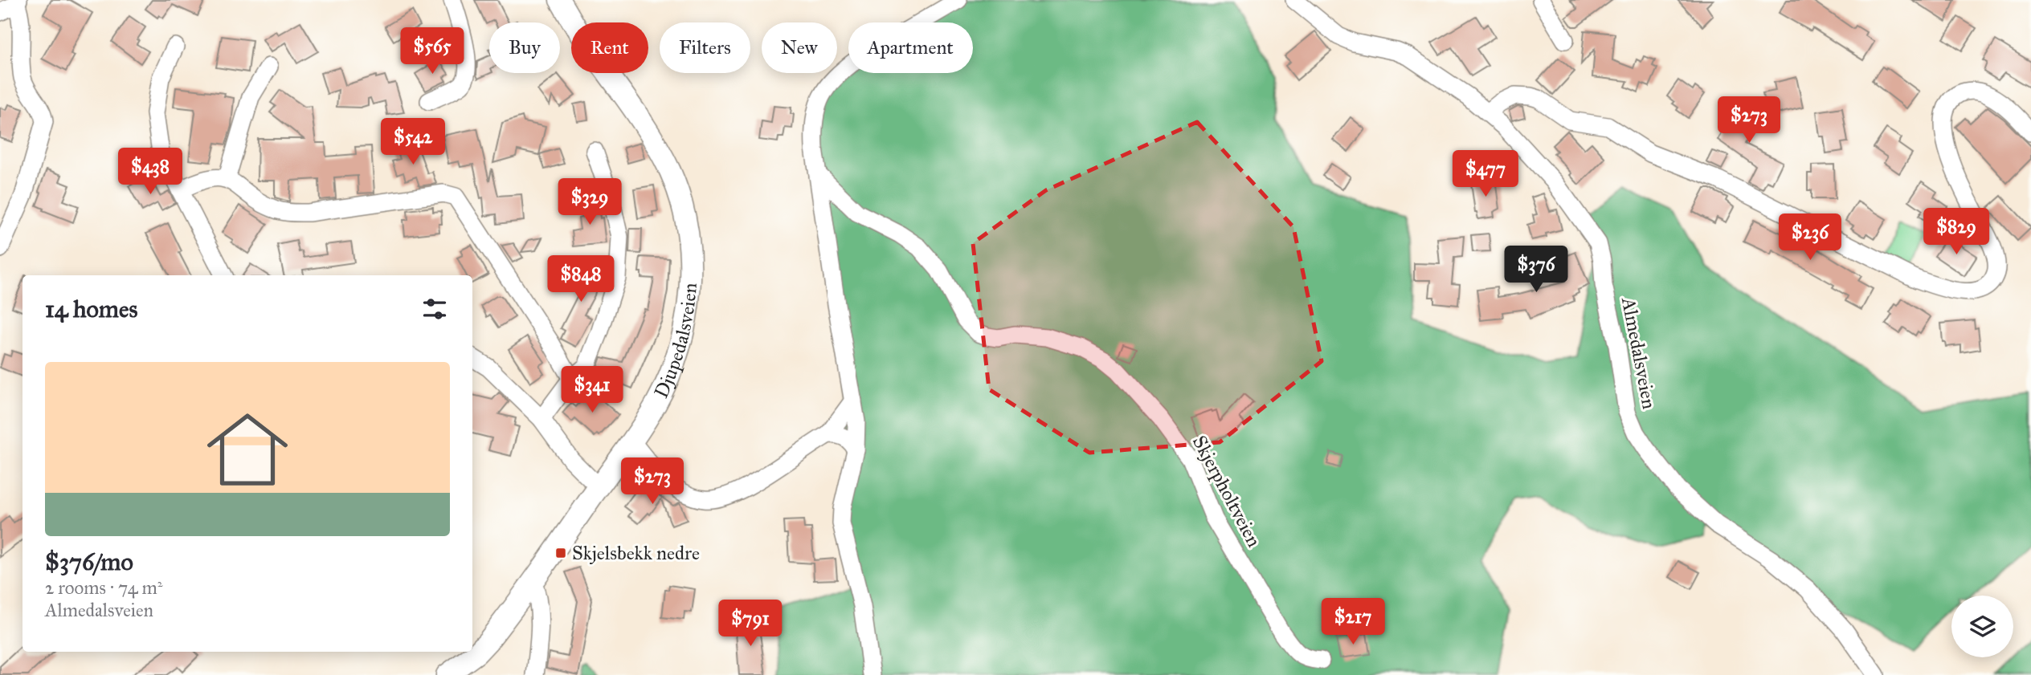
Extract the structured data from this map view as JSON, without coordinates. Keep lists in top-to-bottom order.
{
  "streets": {
    "street": ["Djupedalsveien", "Almedalsveien", "Skjerpholtveien"]
  },
  "places": {
    "transit": ["Skjelsbekk nedre"]
  },
  "page": {
    "chip": [
      "Buy",
      "Rent",
      "Filters",
      "New",
      "Apartment"
    ],
    "price": [
      "$565",
      "$273",
      "$542",
      "$438",
      "$477",
      "$329",
      "$829",
      "$236",
      "$376",
      "$848",
      "$341",
      "$273",
      "$217",
      "$791"
    ],
    "heading": "14 homes",
    "list": [
      {
        "name": "$376/mo",
        "note": "2 rooms · 74 m² · Almedalsveien"
      }
    ]
  }
}
